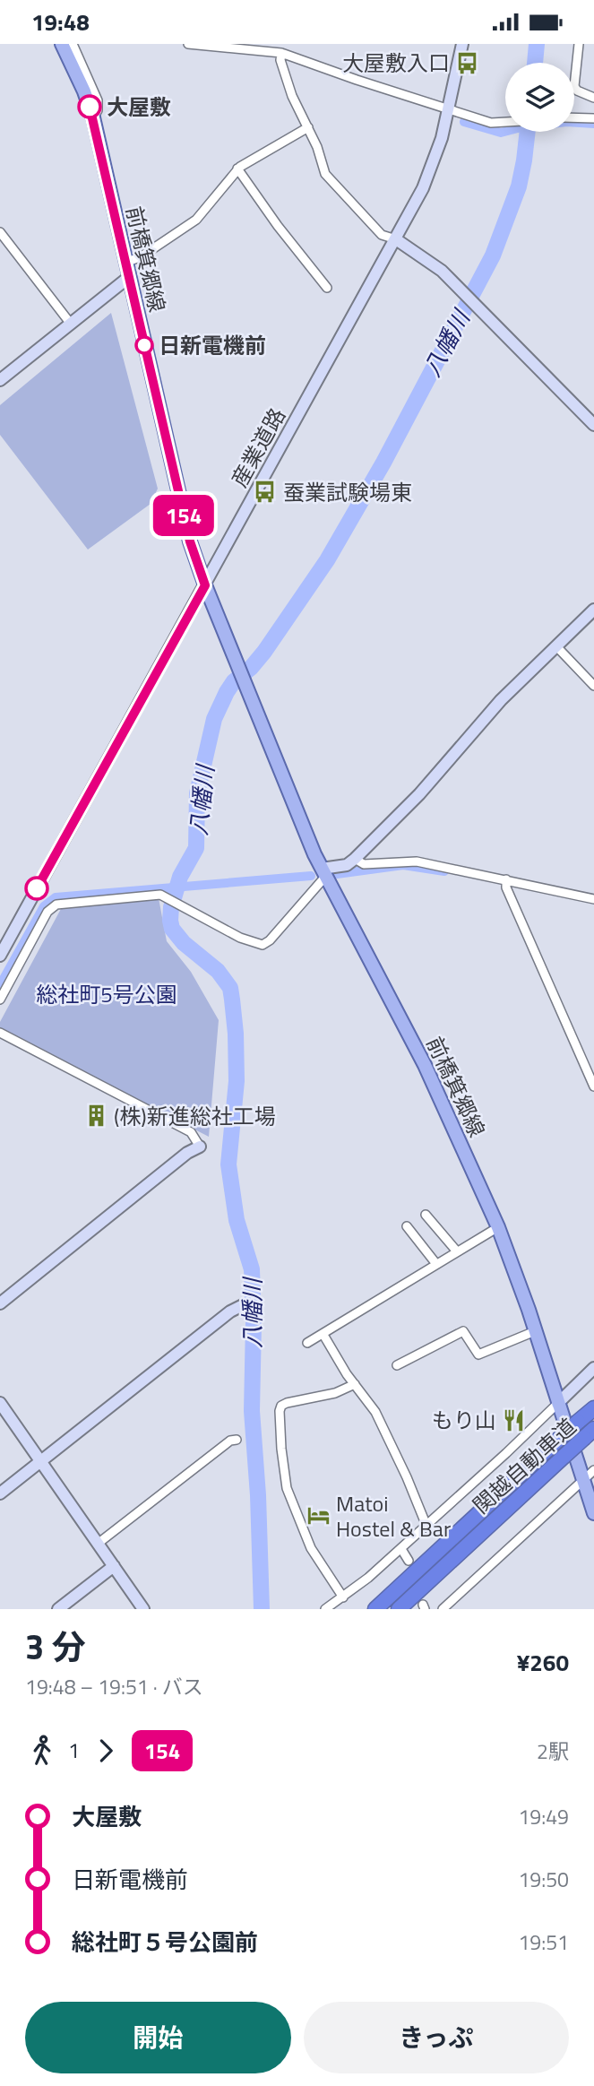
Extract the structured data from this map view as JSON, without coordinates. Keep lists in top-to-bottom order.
{
  "streets": {
    "highway": ["関越自動車道"],
    "main road": ["前橋箕郷線"],
    "street": ["産業道路"]
  },
  "crossings": [
    ["前橋箕郷線", "産業道路"]
  ],
  "water": ["八幡川"],
  "parks": ["総社町5号公園"],
  "places": {
    "bus stop": ["大屋敷入口", "蚕業試験場東"],
    "other": ["大屋敷", "日新電機前"],
    "building": ["(株)新進総社工場"],
    "restaurant": ["もり山"],
    "hotel": ["Matoi Hostel & Bar"]
  },
  "lines": ["bus line 154"],
  "page": {
    "status": "19:48",
    "on_map": "154",
    "heading": ["3 分", "19:48 – 19:51 · バス", "¥260"],
    "legs": ["1", "154", "2駅"],
    "list": [
      {
        "name": "大屋敷",
        "value": "19:49"
      },
      {
        "name": "日新電機前",
        "value": "19:50"
      },
      {
        "name": "総社町５号公園前",
        "value": "19:51"
      }
    ],
    "buttons": ["開始", "きっぷ"]
  }
}
